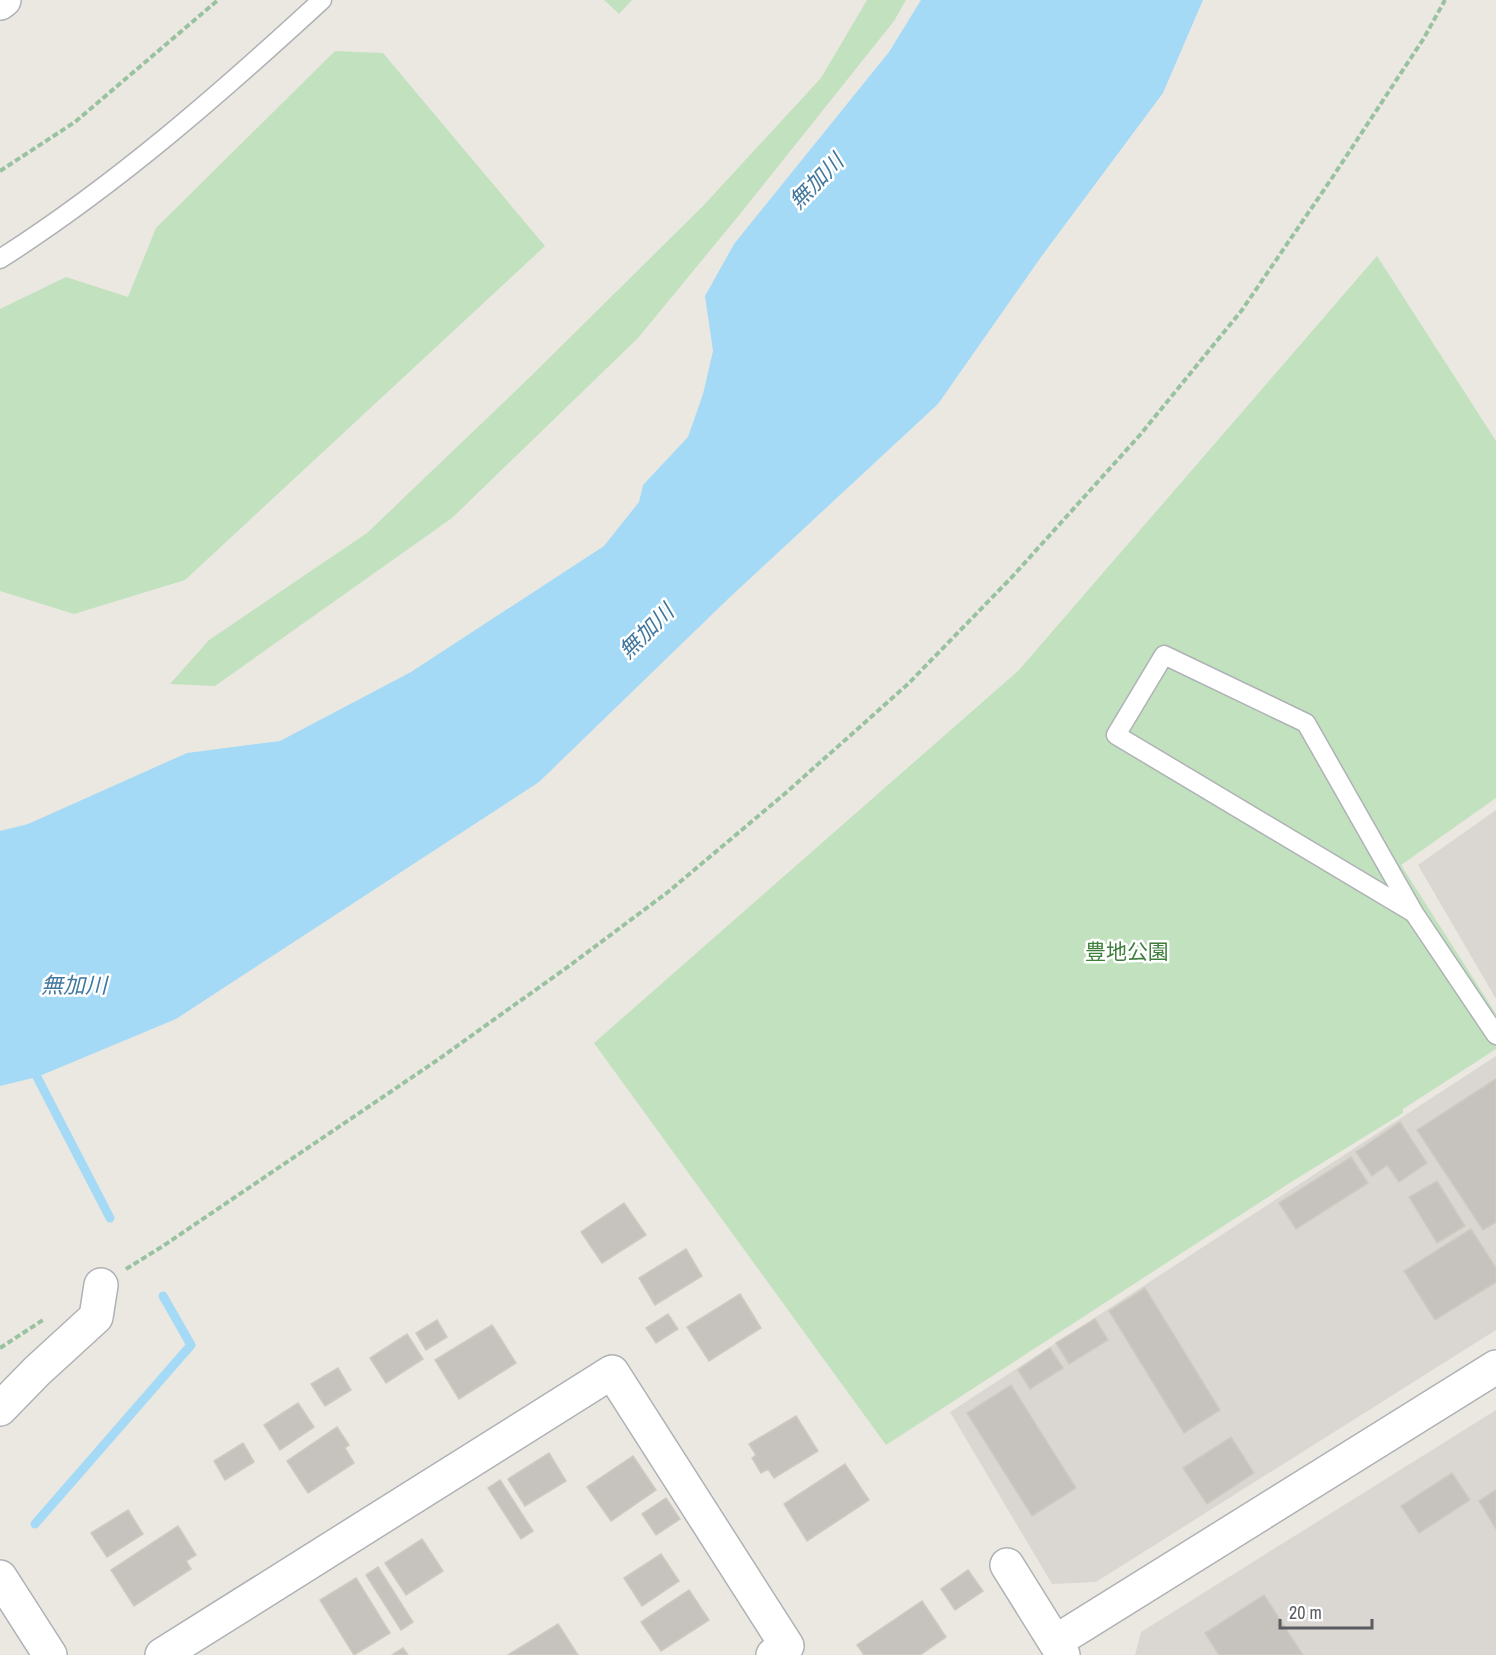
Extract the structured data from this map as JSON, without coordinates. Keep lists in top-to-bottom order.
{
  "water": ["無加川"],
  "parks": ["豊地公園"],
  "scale_bar": "20 m"
}
